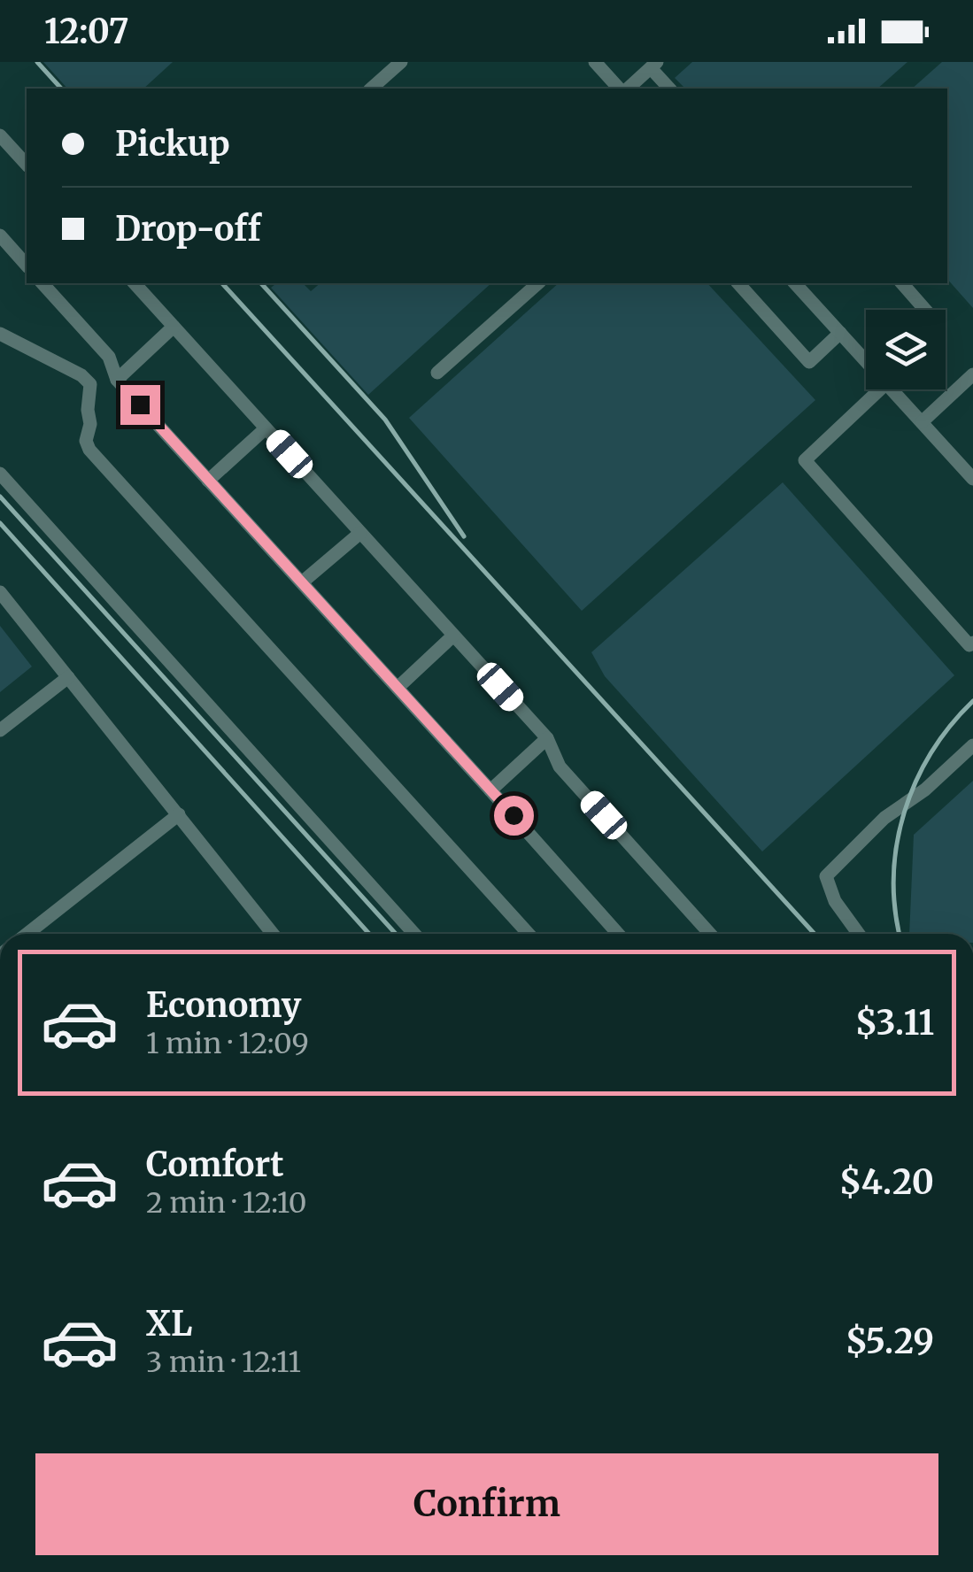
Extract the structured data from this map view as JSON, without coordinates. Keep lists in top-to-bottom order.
{
  "page": {
    "status": "12:07",
    "banner": ["Pickup", "Drop-off"],
    "list": [
      {
        "name": "Economy",
        "note": "1 min · 12:09",
        "value": "$3.11"
      },
      {
        "name": "Comfort",
        "note": "2 min · 12:10",
        "value": "$4.20"
      },
      {
        "name": "XL",
        "note": "3 min · 12:11",
        "value": "$5.29"
      }
    ],
    "buttons": "Confirm"
  }
}
